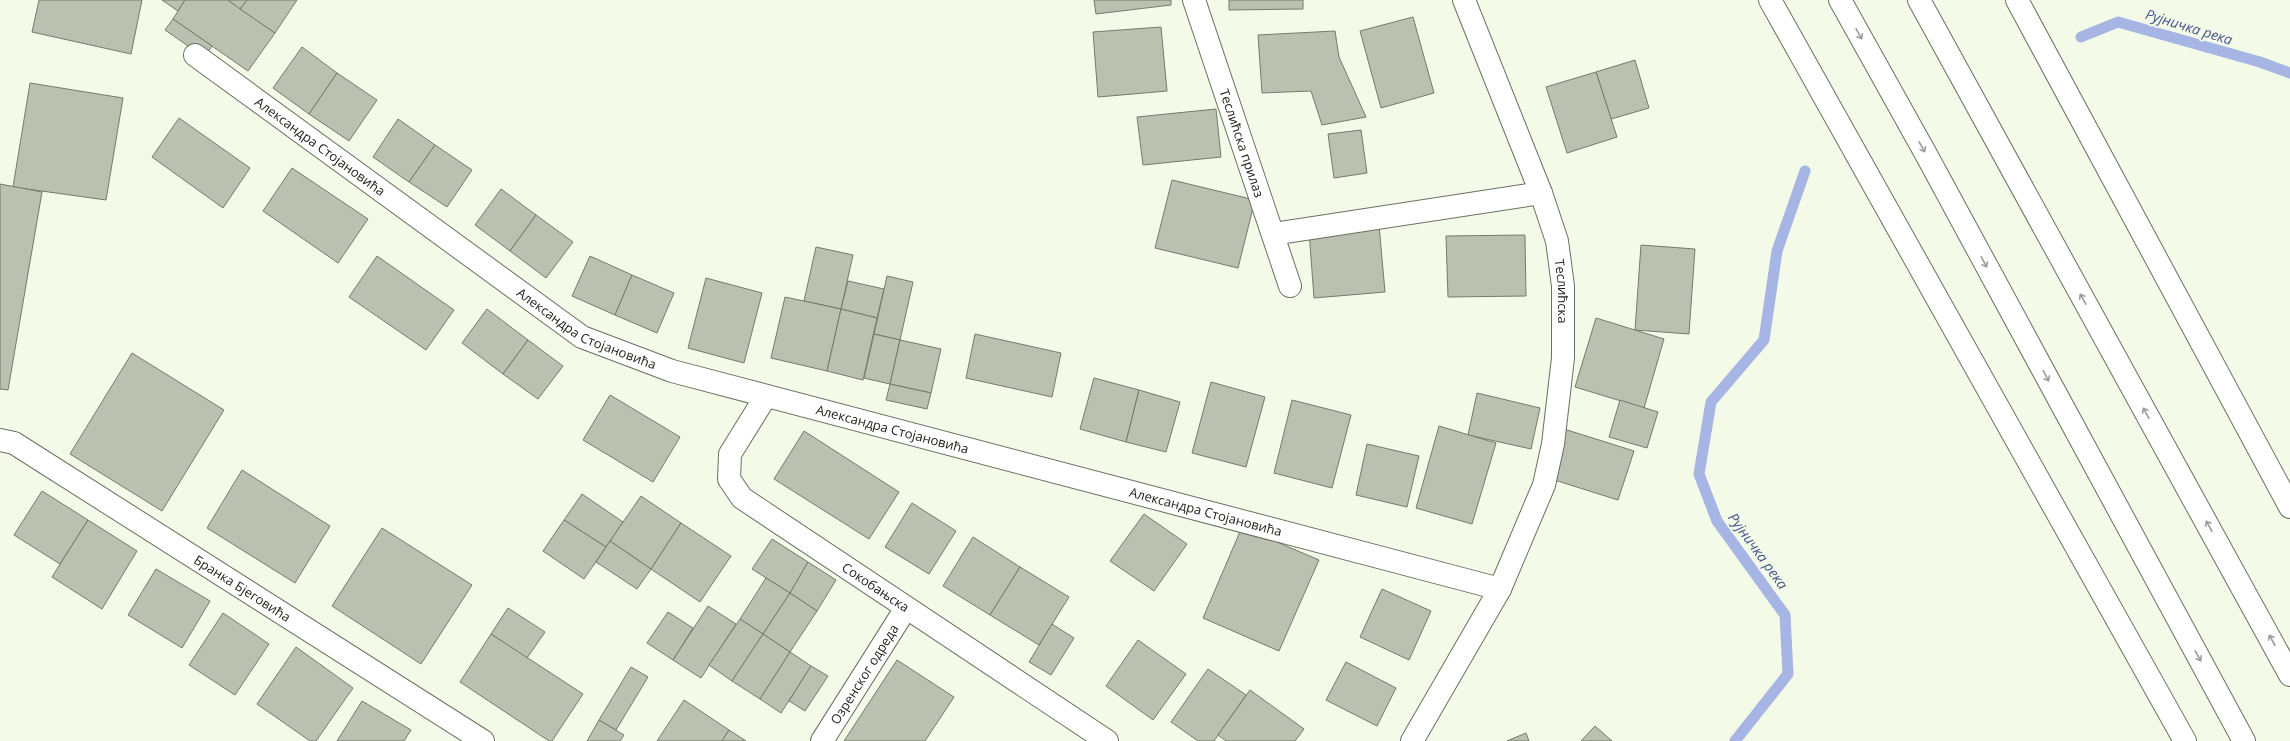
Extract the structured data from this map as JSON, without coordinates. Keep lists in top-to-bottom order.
{
  "streets": {
    "main road": [
      "Теслићска прилаз",
      "Александра Стојановића",
      "Теслићска",
      "Сокобањска",
      "Бранка Бјеговића",
      "Озренског одреда"
    ]
  },
  "crossings": [
    ["Александра Стојановића", "Теслићска"],
    ["Александра Стојановића", "Сокобањска"],
    ["Сокобањска", "Озренског одреда"]
  ],
  "water": ["Рујничка река"]
}
